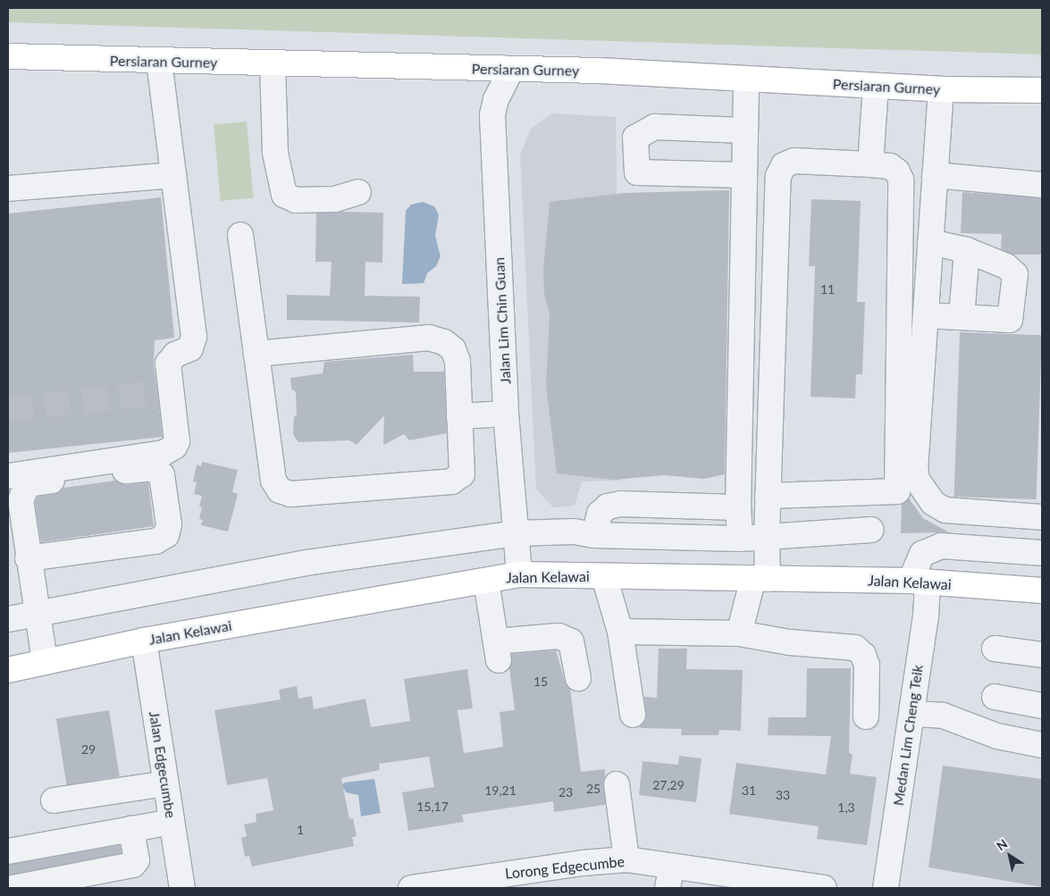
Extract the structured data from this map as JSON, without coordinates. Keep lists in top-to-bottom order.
{
  "streets": {
    "main road": ["Persiaran Gurney", "Jalan Kelawai"],
    "street": [
      "Jalan Lim Chin Guan",
      "Medan Lim Cheng Teik",
      "Jalan Edgecumbe",
      "Lorong Edgecumbe"
    ]
  },
  "crossings": [
    ["Persiaran Gurney", "Jalan Lim Chin Guan"],
    ["Jalan Lim Chin Guan", "Jalan Kelawai"],
    ["Jalan Kelawai", "Medan Lim Cheng Teik"],
    ["Jalan Kelawai", "Jalan Edgecumbe"]
  ],
  "house_numbers": [
    "11",
    "15",
    "29",
    "27,29",
    "25",
    "19,21",
    "31",
    "23",
    "33",
    "15,17",
    "1,3",
    "1"
  ],
  "north": "top left"
}
